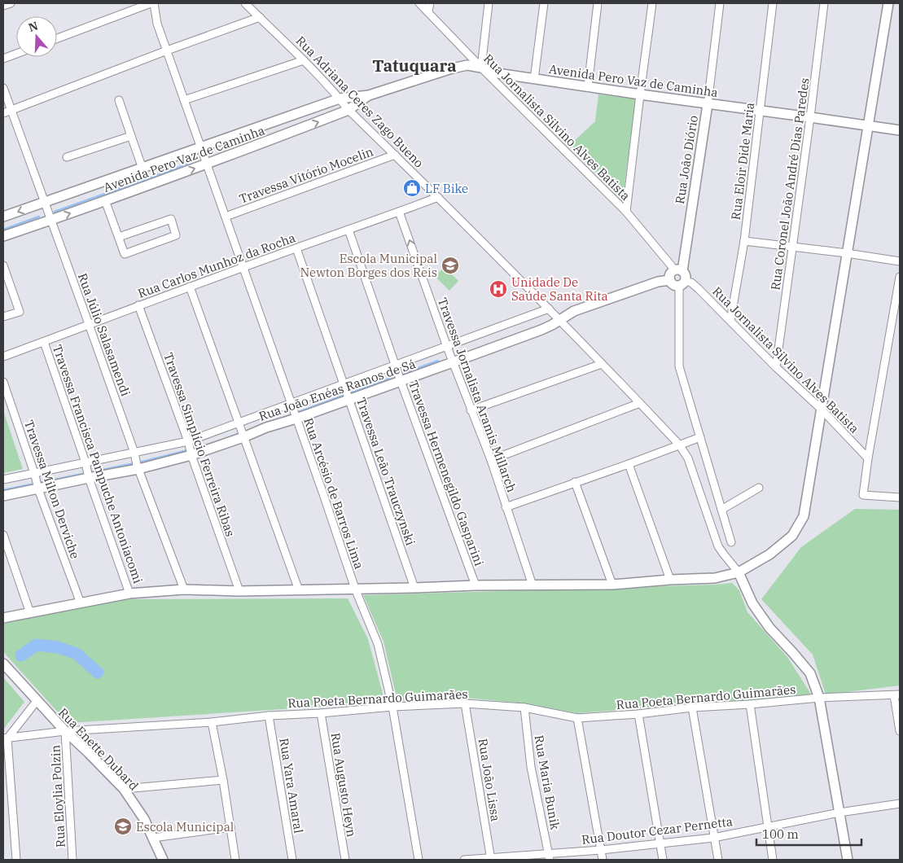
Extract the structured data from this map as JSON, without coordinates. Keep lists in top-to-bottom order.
{
  "streets": {
    "street": [
      "Avenida Pero Vaz de Caminha",
      "Rua Adriana Ceres Zago Bueno",
      "Rua Jornalista Silvino Alves Batista",
      "Rua João Diório",
      "Rua Eloir Dide Maria",
      "Travessa Vitório Mocelin",
      "Rua Coronel João André Dias Paredes",
      "Rua Carlos Munhoz da Rocha",
      "Rua Júlio Salasamendi",
      "Rua João Enéas Ramos de Sá",
      "Travessa Jornalista Aramis Millarch",
      "Travessa Simplício Ferreira Ribas",
      "Travessa Francisca Pampuche Antoniacomi",
      "Travessa Leão Trauczynski",
      "Travessa Hermenegildo Gasparini",
      "Travessa Milton Derviche",
      "Rua Arcésio de Barros Lima",
      "Rua Poeta Bernardo Guimarães",
      "Rua Enette Dubard",
      "Rua João Lissa",
      "Rua Maria Bunik",
      "Rua Augusto Heyn",
      "Rua Yara Amaral",
      "Rua Eloylia Polzin",
      "Rua Doutor Cezar Pernetta"
    ]
  },
  "crossings": [
    ["Avenida Pero Vaz de Caminha", "Rua Adriana Ceres Zago Bueno"],
    ["Avenida Pero Vaz de Caminha", "Rua Jornalista Silvino Alves Batista"],
    ["Avenida Pero Vaz de Caminha", "Rua João Diório"],
    ["Avenida Pero Vaz de Caminha", "Rua Eloir Dide Maria"],
    ["Avenida Pero Vaz de Caminha", "Rua Coronel João André Dias Paredes"],
    ["Avenida Pero Vaz de Caminha", "Rua Júlio Salasamendi"],
    ["Avenida Pero Vaz de Caminha", "Rua Arcésio de Barros Lima"],
    ["Rua Adriana Ceres Zago Bueno", "Travessa Vitório Mocelin"],
    ["Rua Adriana Ceres Zago Bueno", "Rua Carlos Munhoz da Rocha"],
    ["Rua Adriana Ceres Zago Bueno", "Rua João Enéas Ramos de Sá"],
    ["Rua Jornalista Silvino Alves Batista", "Rua João Diório"],
    ["Rua Jornalista Silvino Alves Batista", "Rua Eloir Dide Maria"],
    ["Rua Jornalista Silvino Alves Batista", "Rua Coronel João André Dias Paredes"],
    ["Rua Jornalista Silvino Alves Batista", "Rua João Enéas Ramos de Sá"],
    ["Rua João Diório", "Rua João Enéas Ramos de Sá"],
    ["Travessa Vitório Mocelin", "Rua Arcésio de Barros Lima"],
    ["Rua Carlos Munhoz da Rocha", "Rua Júlio Salasamendi"],
    ["Rua Carlos Munhoz da Rocha", "Travessa Jornalista Aramis Millarch"],
    ["Rua Carlos Munhoz da Rocha", "Travessa Simplício Ferreira Ribas"],
    ["Rua Carlos Munhoz da Rocha", "Travessa Francisca Pampuche Antoniacomi"],
    ["Rua Carlos Munhoz da Rocha", "Travessa Leão Trauczynski"],
    ["Rua Carlos Munhoz da Rocha", "Travessa Hermenegildo Gasparini"],
    ["Rua Carlos Munhoz da Rocha", "Rua Arcésio de Barros Lima"],
    ["Rua Júlio Salasamendi", "Rua João Enéas Ramos de Sá"],
    ["Rua João Enéas Ramos de Sá", "Travessa Jornalista Aramis Millarch"],
    ["Rua João Enéas Ramos de Sá", "Travessa Simplício Ferreira Ribas"],
    ["Rua João Enéas Ramos de Sá", "Travessa Francisca Pampuche Antoniacomi"],
    ["Rua João Enéas Ramos de Sá", "Travessa Leão Trauczynski"],
    ["Rua João Enéas Ramos de Sá", "Travessa Hermenegildo Gasparini"],
    ["Rua João Enéas Ramos de Sá", "Travessa Milton Derviche"],
    ["Rua João Enéas Ramos de Sá", "Rua Arcésio de Barros Lima"],
    ["Rua Arcésio de Barros Lima", "Rua Poeta Bernardo Guimarães"],
    ["Rua Poeta Bernardo Guimarães", "Rua Enette Dubard"],
    ["Rua Poeta Bernardo Guimarães", "Rua João Lissa"],
    ["Rua Poeta Bernardo Guimarães", "Rua Maria Bunik"],
    ["Rua Poeta Bernardo Guimarães", "Rua Augusto Heyn"],
    ["Rua Poeta Bernardo Guimarães", "Rua Yara Amaral"],
    ["Rua Poeta Bernardo Guimarães", "Rua Eloylia Polzin"],
    ["Rua Enette Dubard", "Rua Eloylia Polzin"],
    ["Rua João Lissa", "Rua Doutor Cezar Pernetta"],
    ["Rua Maria Bunik", "Rua Doutor Cezar Pernetta"]
  ],
  "one_way": ["Travessa Jornalista Aramis Millarch"],
  "districts": ["Tatuquara"],
  "places": {
    "shop": ["LF Bike"],
    "school or university": ["Escola Municipal Newton Borges dos Reis", "Escola Municipal"],
    "hospital": ["Unidade De Saúde Santa Rita"]
  },
  "scale_bar": "100 m",
  "north": "top"
}
